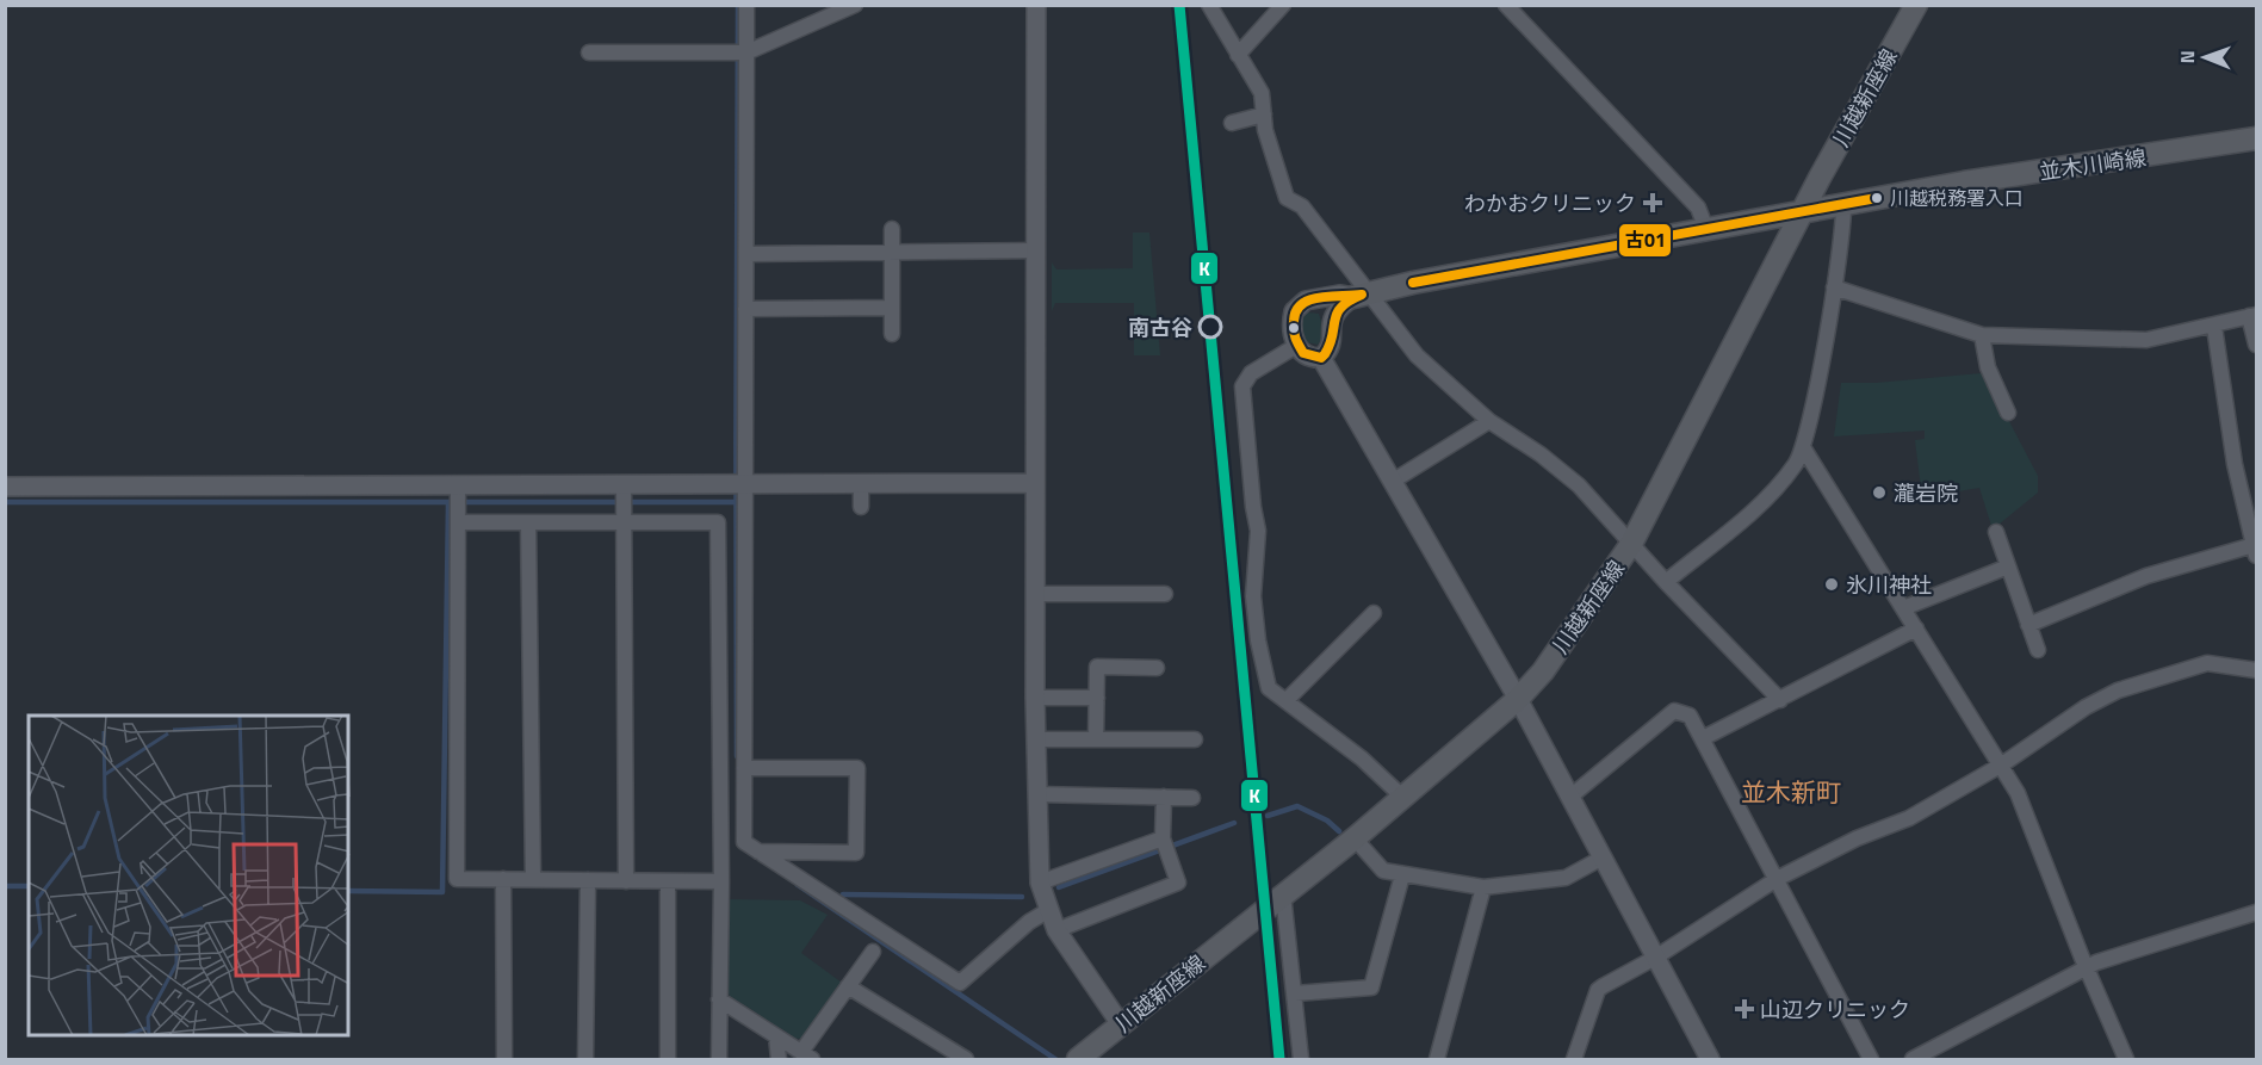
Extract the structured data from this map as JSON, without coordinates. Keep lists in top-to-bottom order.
{
  "streets": {
    "main road": ["川越新座線", "並木川崎線"]
  },
  "crossings": [
    ["川越新座線", "並木川崎線"]
  ],
  "districts": ["並木新町"],
  "places": {
    "other": [
      "川越税務署入口",
      "南古谷",
      "瀧岩院",
      "氷川神社"
    ],
    "health": ["わかおクリニック", "山辺クリニック"]
  },
  "lines": ["transit line K", "transit line 古01"],
  "north": "left"
}
